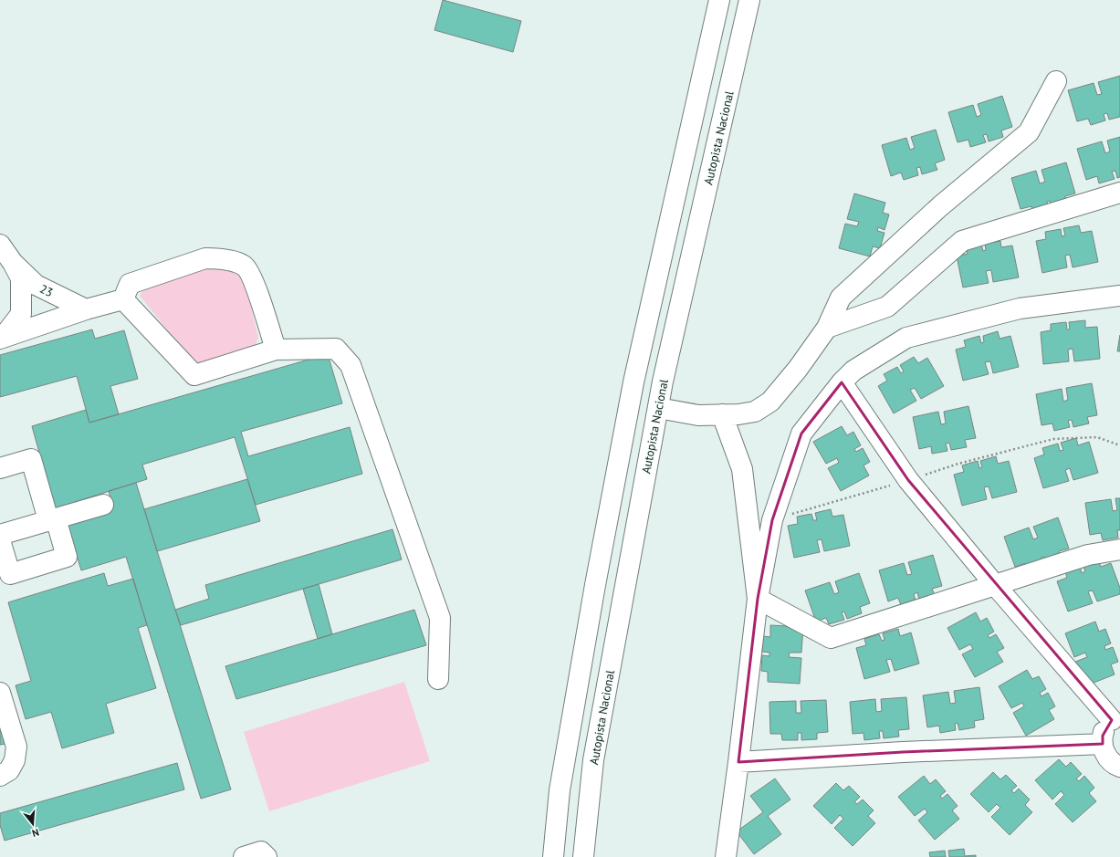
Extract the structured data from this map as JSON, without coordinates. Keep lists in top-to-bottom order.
{
  "streets": {
    "main road": ["Autopista Nacional", "23"]
  },
  "north": "bottom"
}
